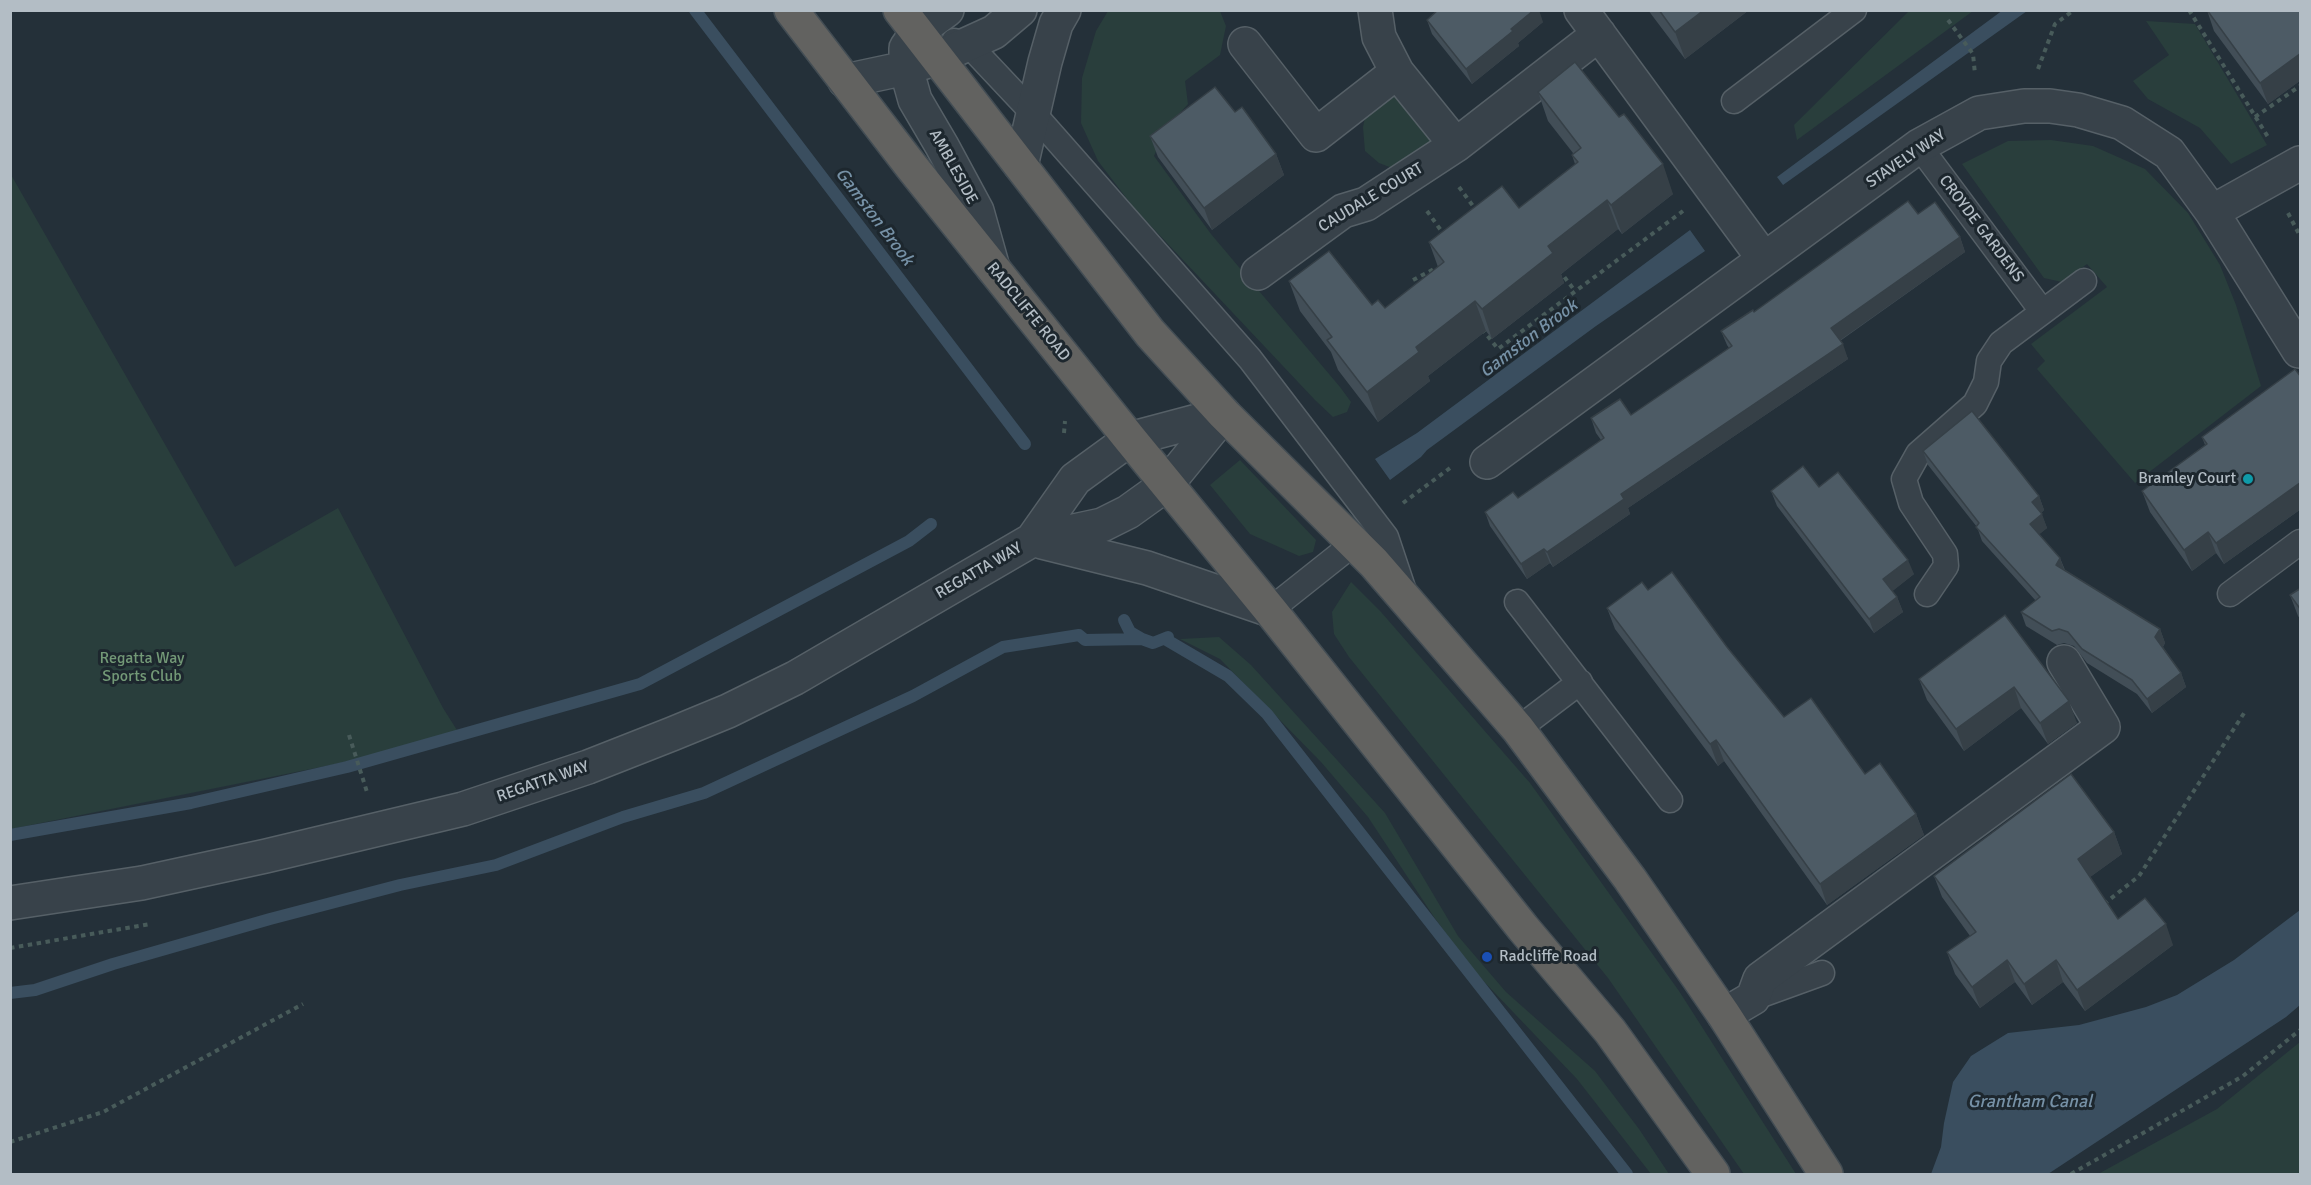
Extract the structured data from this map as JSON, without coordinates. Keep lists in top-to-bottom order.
{
  "streets": {
    "highway": ["RADCLIFFE ROAD"],
    "street": [
      "STAVELY WAY",
      "AMBLESIDE",
      "CAUDALE COURT",
      "REGATTA WAY"
    ],
    "lane": ["CROYDE GARDENS"]
  },
  "crossings": [
    ["STAVELY WAY", "CROYDE GARDENS"],
    ["AMBLESIDE", "RADCLIFFE ROAD"],
    ["RADCLIFFE ROAD", "REGATTA WAY"]
  ],
  "water": ["Gamston Brook", "Grantham Canal"],
  "parks": ["Regatta Way Sports Club"],
  "places": ["Bramley Court", "Radcliffe Road"]
}
